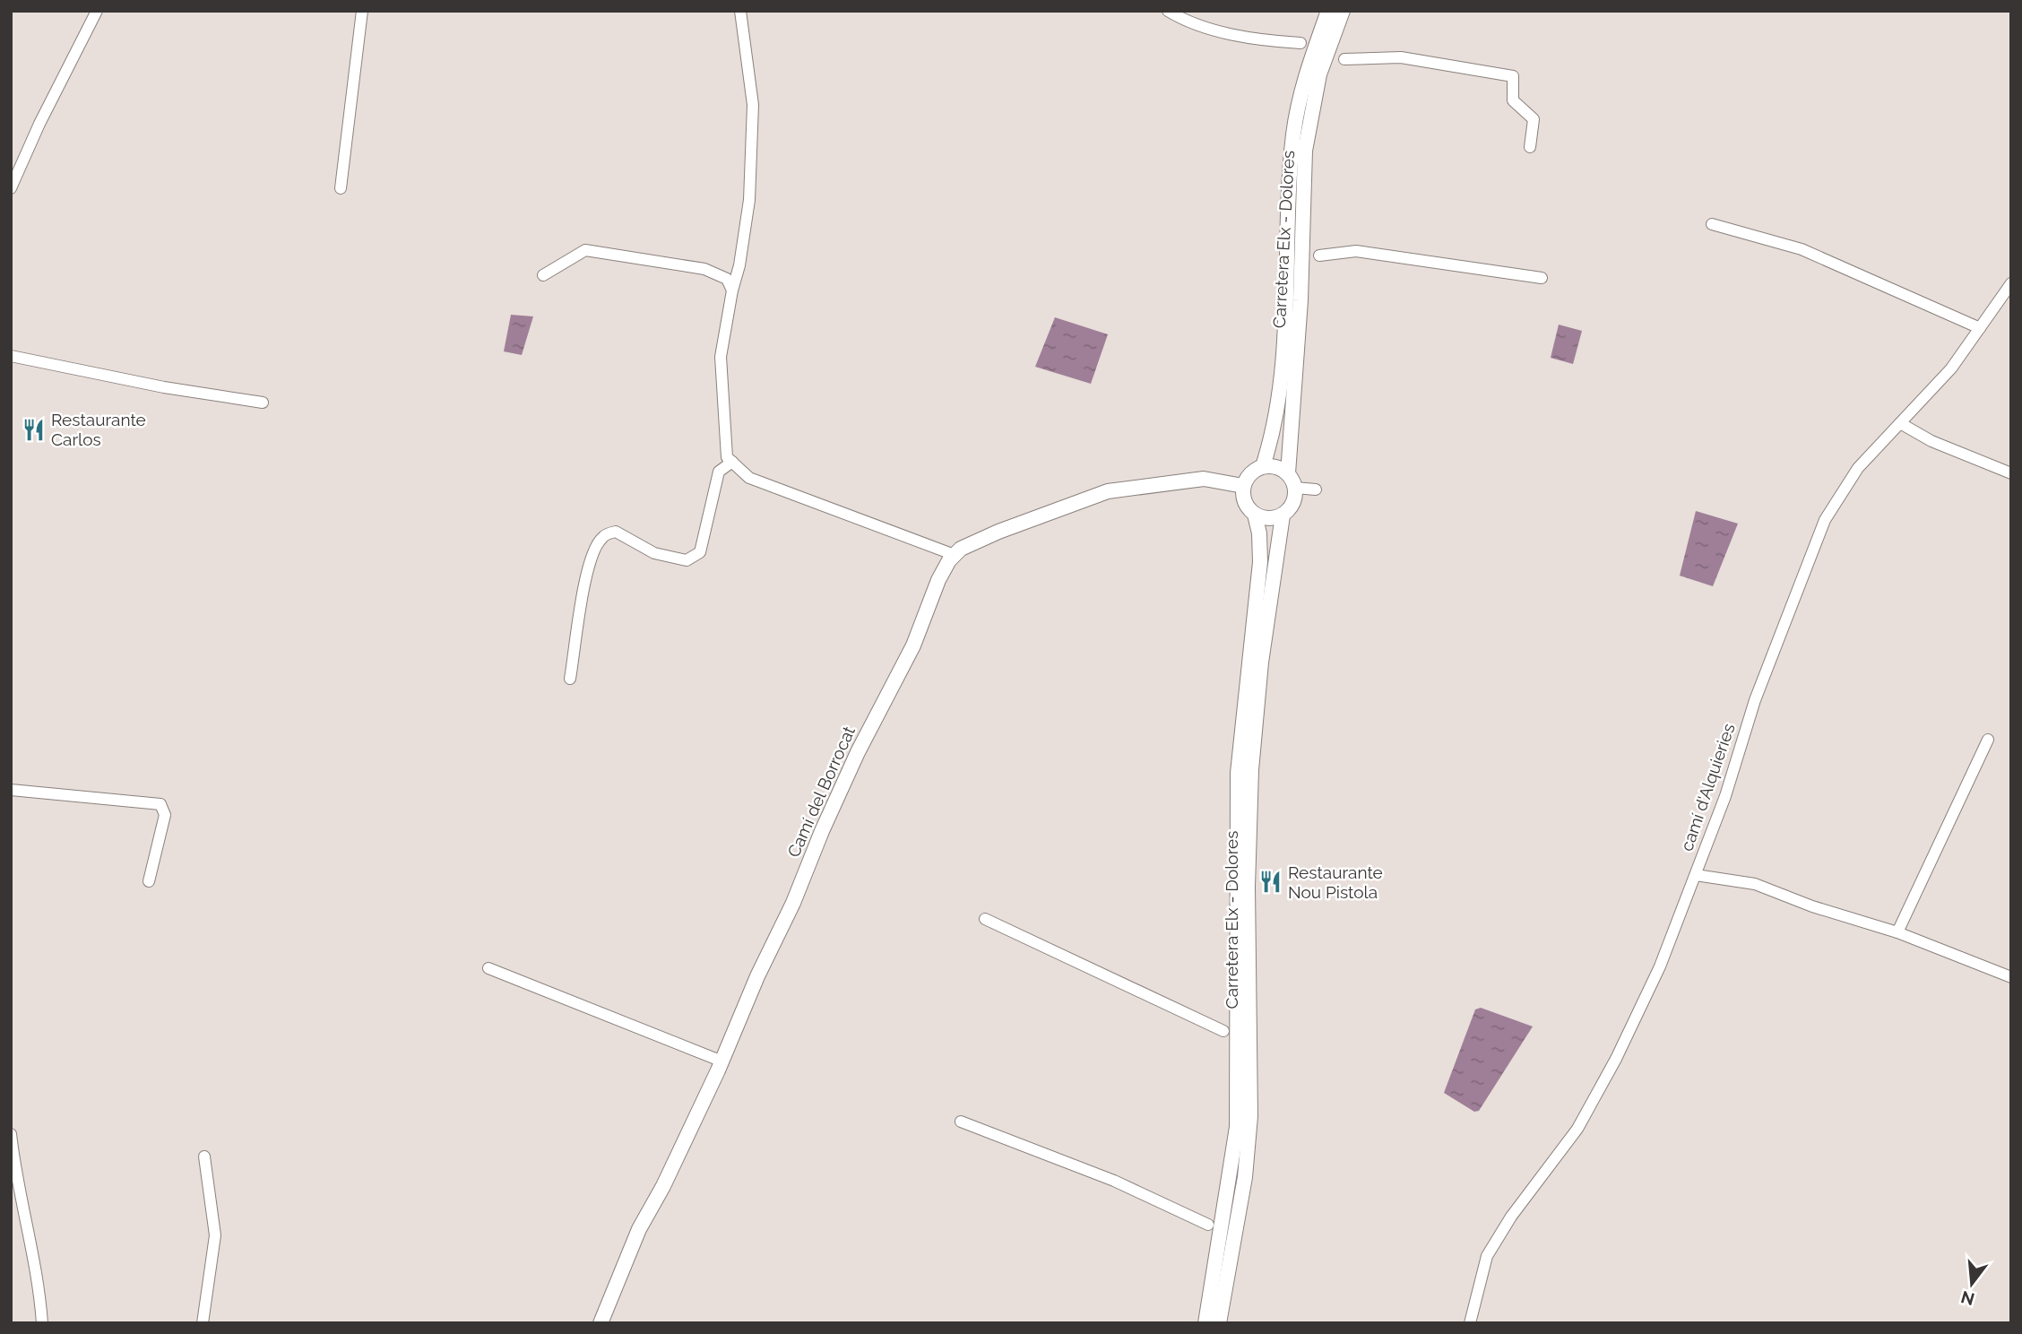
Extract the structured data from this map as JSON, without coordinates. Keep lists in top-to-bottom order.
{
  "streets": {
    "main road": ["Carretera Elx - Dolores", "Camí del Borrocat"],
    "street": ["camí d'Alquieries"]
  },
  "crossings": [
    ["Carretera Elx - Dolores", "Camí del Borrocat"]
  ],
  "places": {
    "restaurant": ["Restaurante Carlos", "Restaurante Nou Pistola"]
  },
  "north": "bottom"
}
